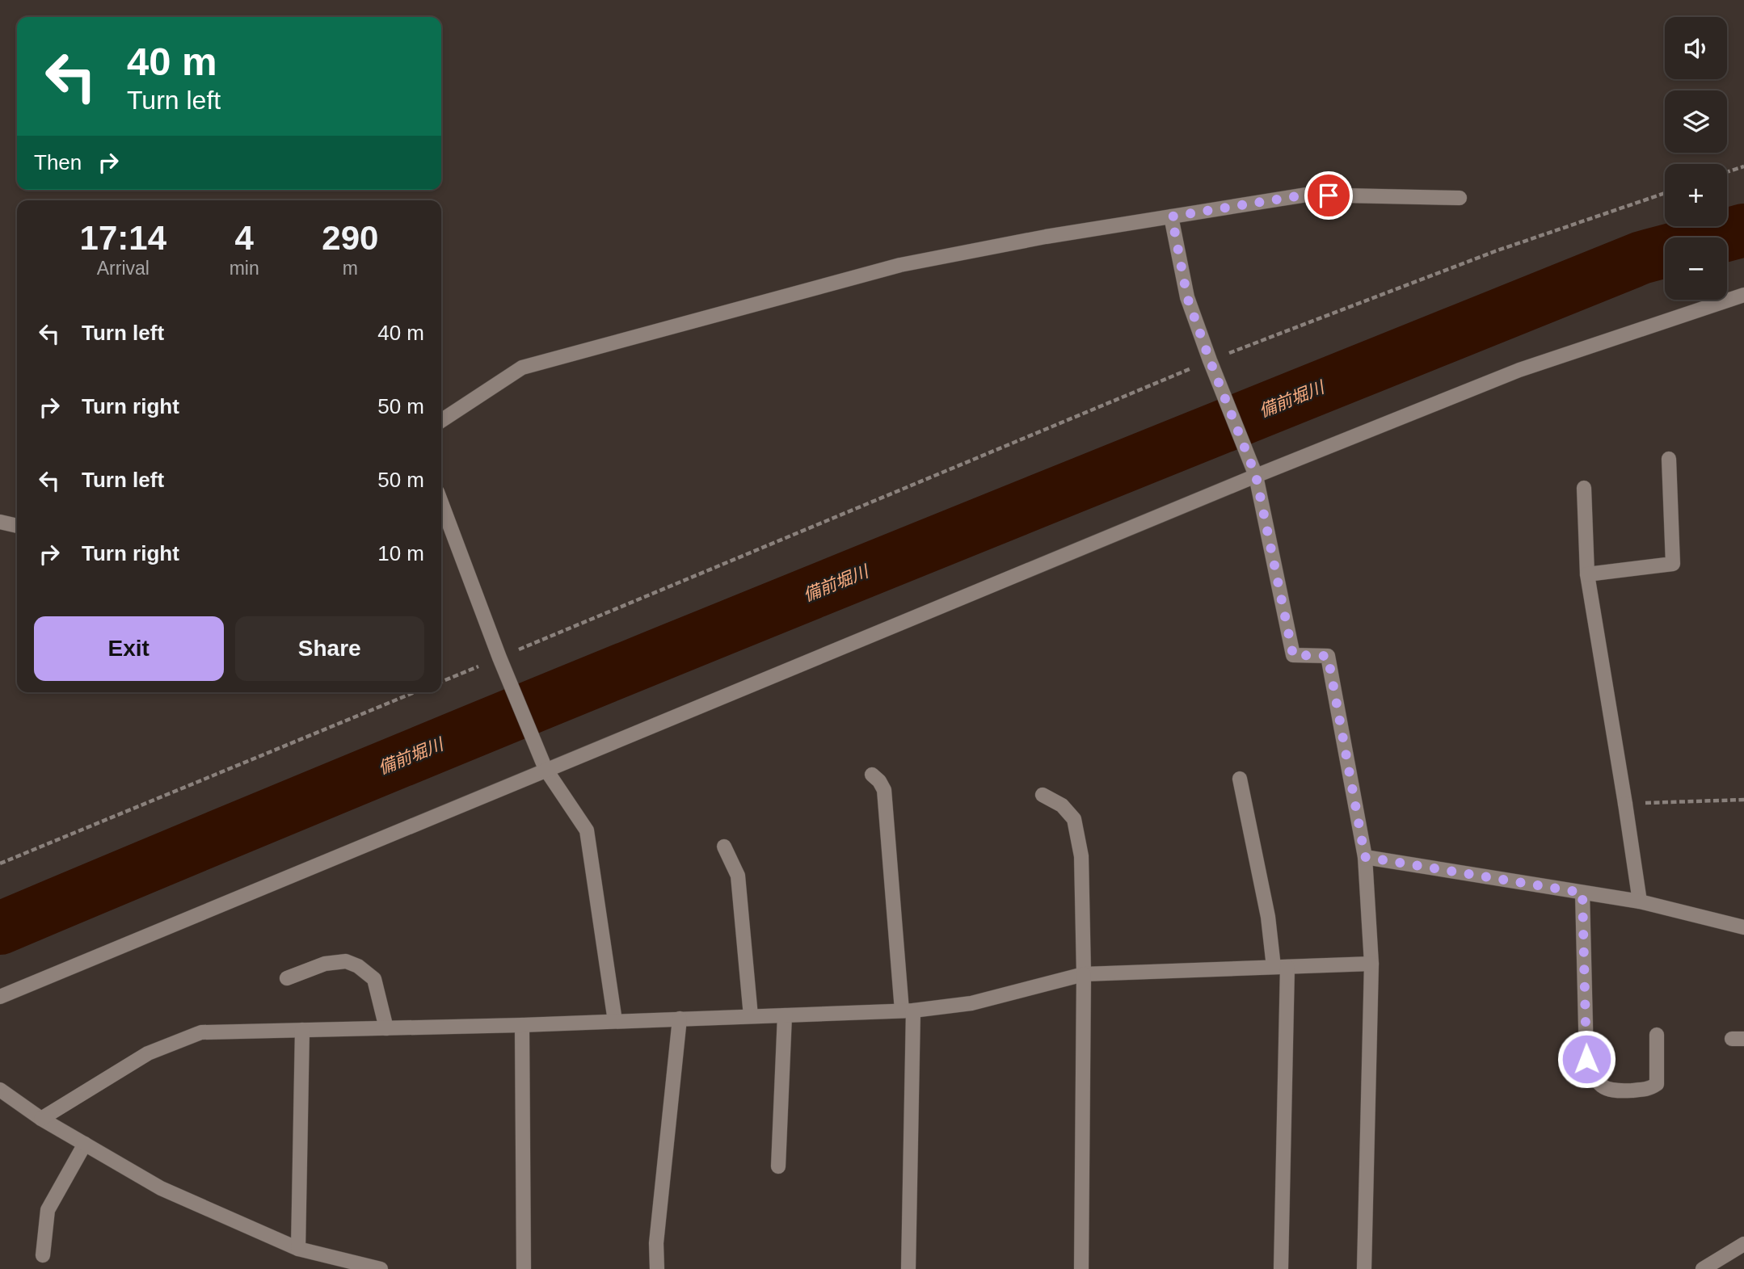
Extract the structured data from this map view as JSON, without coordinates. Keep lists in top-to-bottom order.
{
  "water": ["備前堀川"],
  "page": {
    "map_buttons": ["+", "−"],
    "turn": ["40 m", "Turn left"],
    "then": "Then",
    "eta": [
      "17:14",
      "Arrival",
      "4",
      "min",
      "290",
      "m"
    ],
    "list": [
      {
        "name": "Turn left",
        "value": "40 m"
      },
      {
        "name": "Turn right",
        "value": "50 m"
      },
      {
        "name": "Turn left",
        "value": "50 m"
      },
      {
        "name": "Turn right",
        "value": "10 m"
      }
    ],
    "buttons": ["Exit", "Share"]
  }
}
